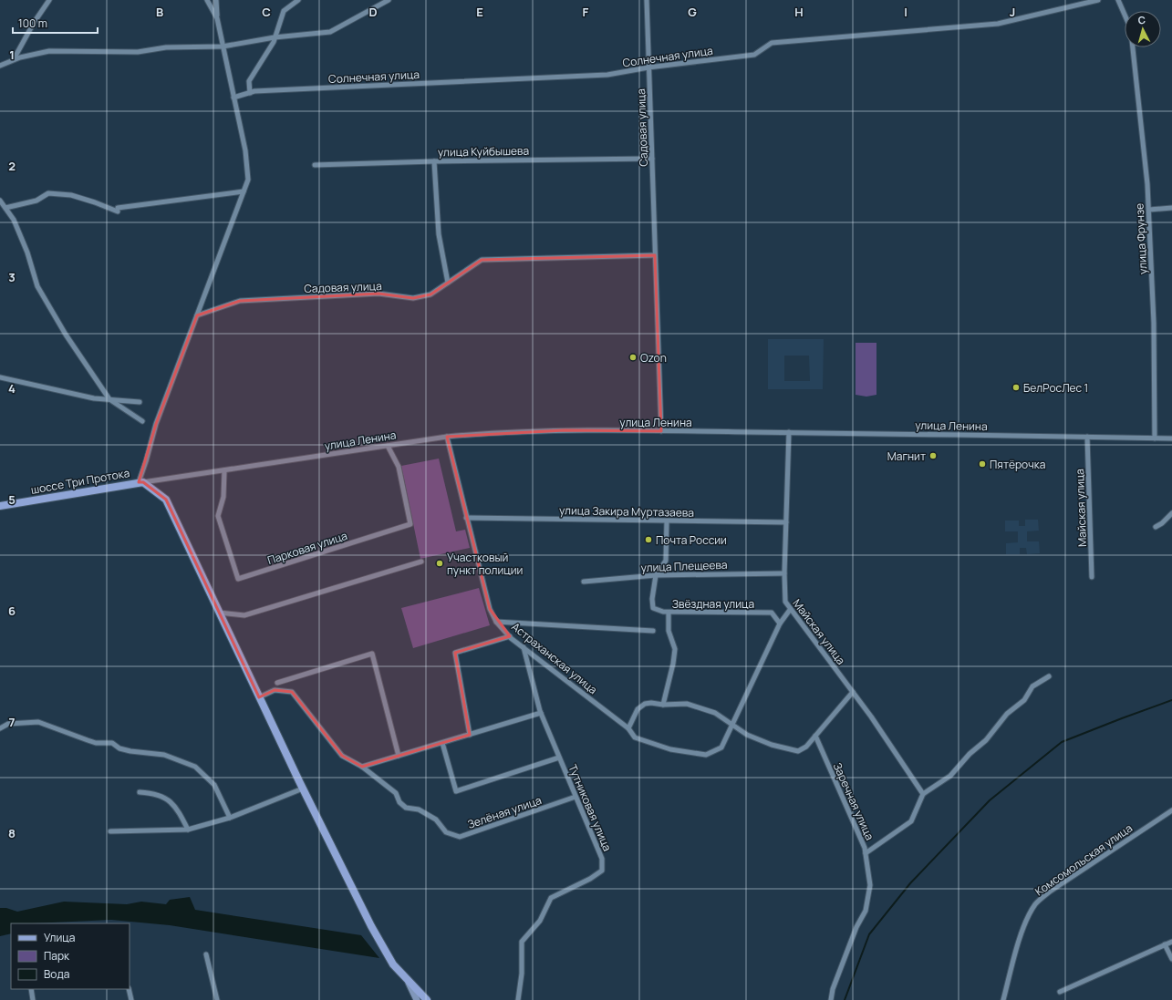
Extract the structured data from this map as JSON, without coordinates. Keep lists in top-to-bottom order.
{
  "streets": {
    "main road": ["шоссе Три Протока"],
    "street": [
      "Солнечная улица",
      "Садовая улица",
      "улица Куйбышева",
      "улица Фрунзе",
      "улица Ленина",
      "Майская улица",
      "улица Закира Муртазаева",
      "Парковая улица",
      "улица Плещеева",
      "Звёздная улица",
      "Астраханская улица",
      "Заречная улица",
      "Тутниковая улица",
      "Зелёная улица",
      "Комсомольская улица"
    ]
  },
  "crossings": [
    ["Солнечная улица", "Садовая улица"],
    ["Садовая улица", "улица Куйбышева"],
    ["Садовая улица", "улица Ленина"],
    ["улица Фрунзе", "улица Ленина"],
    ["улица Ленина", "шоссе Три Протока"],
    ["улица Ленина", "Майская улица"],
    ["улица Ленина", "Парковая улица"],
    ["улица Ленина", "Астраханская улица"],
    ["Майская улица", "улица Закира Муртазаева"],
    ["Майская улица", "улица Плещеева"],
    ["Майская улица", "Астраханская улица"],
    ["улица Закира Муртазаева", "Астраханская улица"],
    ["улица Плещеева", "Звёздная улица"],
    ["Звёздная улица", "Астраханская улица"],
    ["Астраханская улица", "Тутниковая улица"],
    ["Тутниковая улица", "Зелёная улица"]
  ],
  "places": [
    "Ozon",
    "БелРосЛес 1",
    "Магнит",
    "Пятёрочка",
    "Почта России",
    "Участковый пункт полиции"
  ],
  "legend": ["Улица", "Парк", "Вода"],
  "scale_bar": "100 m",
  "north": "top",
  "grid": {
    "columns": [
      "B",
      "C",
      "D",
      "E",
      "F",
      "G",
      "H",
      "I",
      "J"
    ],
    "rows": [
      "1",
      "2",
      "3",
      "4",
      "5",
      "6",
      "7",
      "8"
    ]
  }
}
